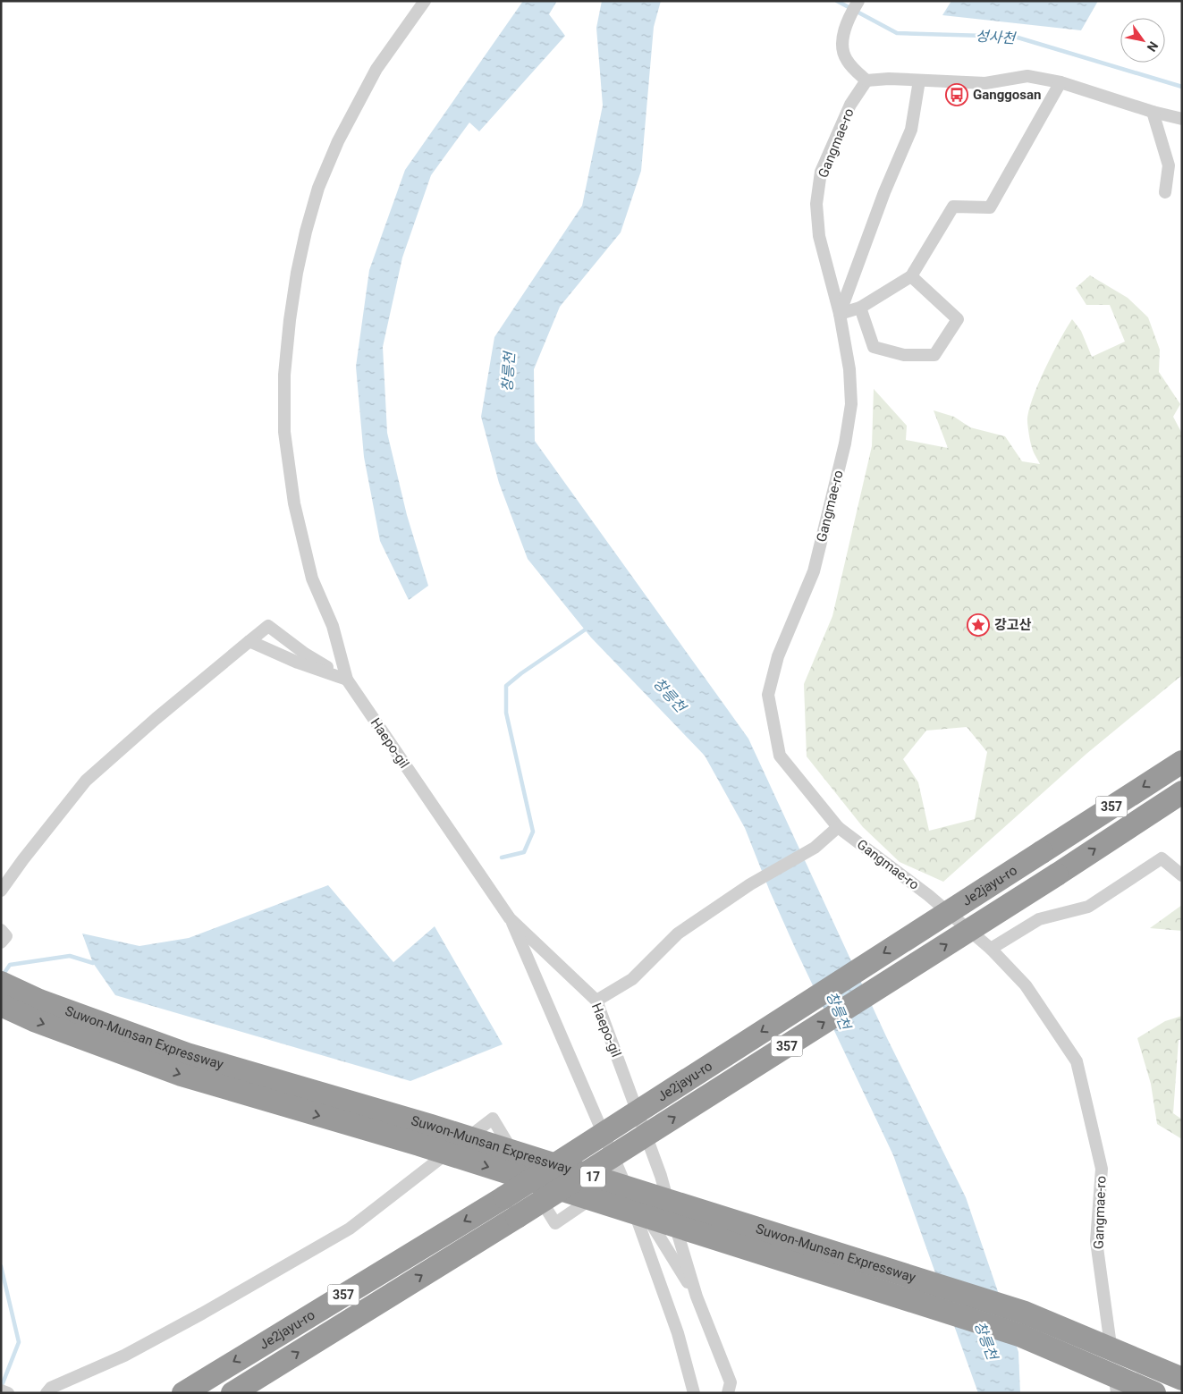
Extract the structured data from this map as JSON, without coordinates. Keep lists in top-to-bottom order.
{
  "streets": {
    "highway": [
      "357",
      "Je2jayu-ro",
      "Suwon-Munsan Expressway",
      "17"
    ],
    "street": ["Gangmae-ro", "Haepo-gil"]
  },
  "water": ["성사천", "창릉천"],
  "places": {
    "bus stop": ["Ganggosan"],
    "place": ["강고산"]
  },
  "north": "bottom right"
}
